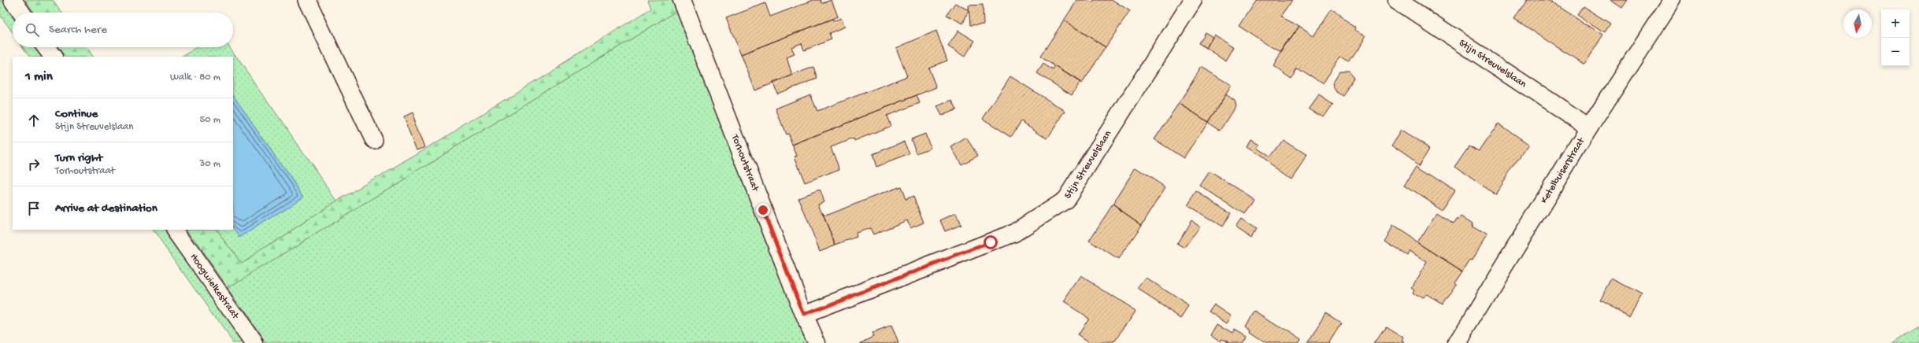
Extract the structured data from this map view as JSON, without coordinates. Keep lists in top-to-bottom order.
{
  "streets": {
    "street": [
      "Stijn Streuvelslaan",
      "Torhoutstraat",
      "Ketelbuiserstraat",
      "Hoogwielkestraat"
    ]
  },
  "crossings": [
    ["Stijn Streuvelslaan", "Torhoutstraat"],
    ["Stijn Streuvelslaan", "Ketelbuiserstraat"]
  ],
  "north": "bottom",
  "page": {
    "map_buttons": ["+", "−"],
    "search": "Search here",
    "heading": ["1 min", "Walk · 80 m"],
    "list": [
      ["Continue", "Stijn Streuvelslaan", "50 m"],
      ["Turn right", "Torhoutstraat", "30 m"],
      "Arrive at destination"
    ]
  }
}
